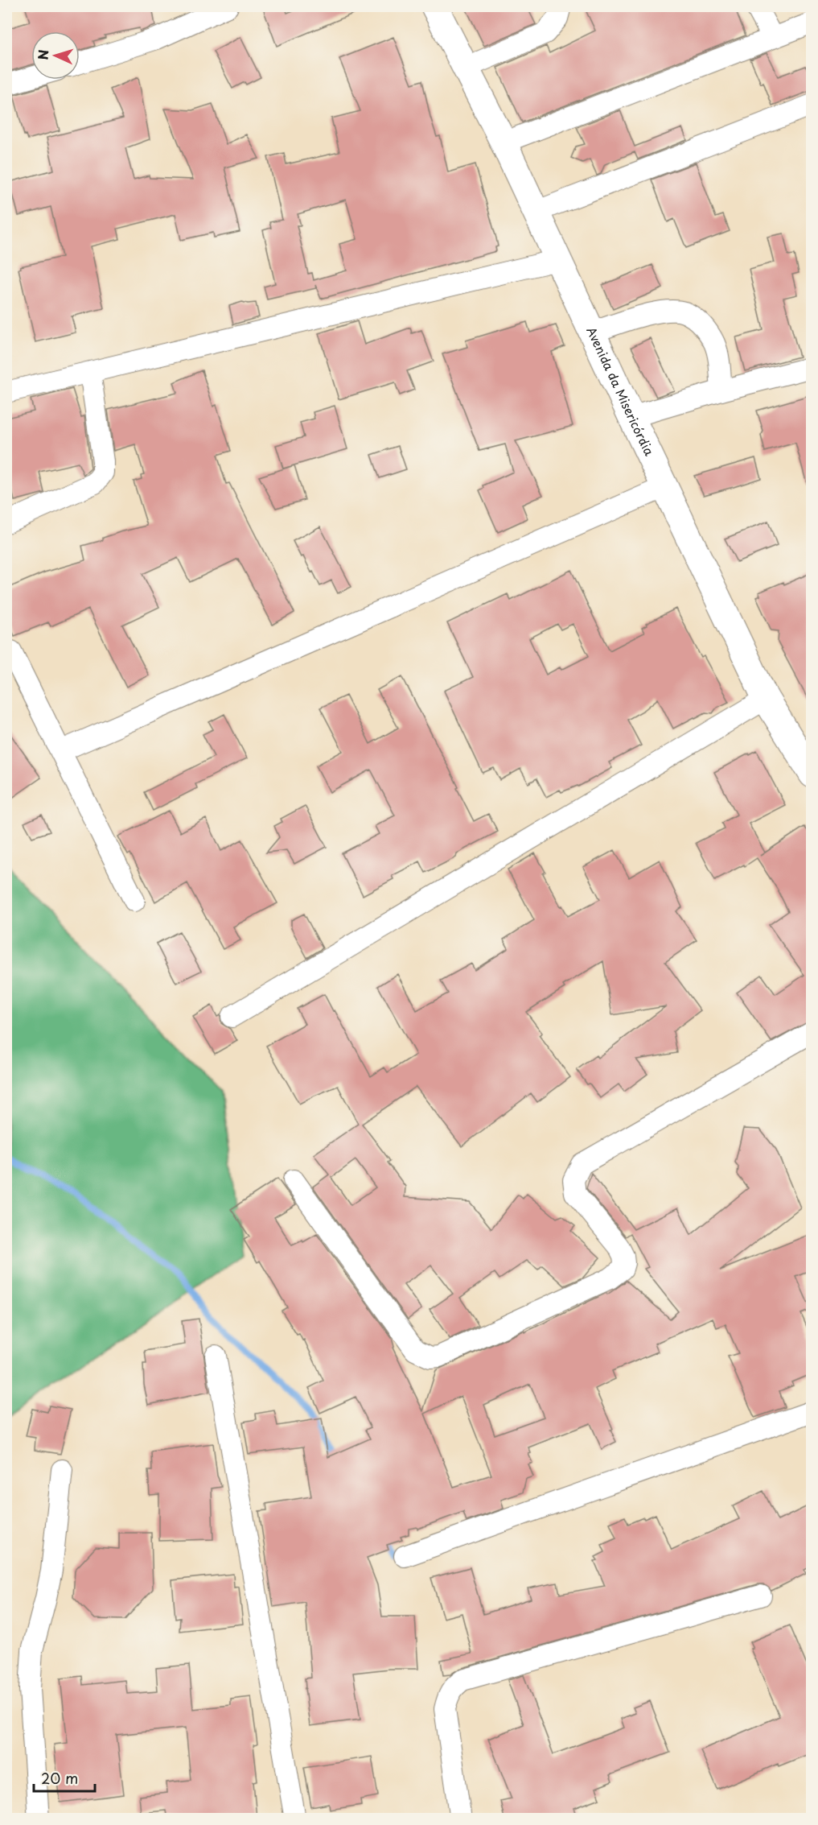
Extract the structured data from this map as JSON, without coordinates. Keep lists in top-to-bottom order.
{
  "streets": {
    "street": ["Avenida da Misericórdia"]
  },
  "scale_bar": "20 m",
  "north": "left"
}
